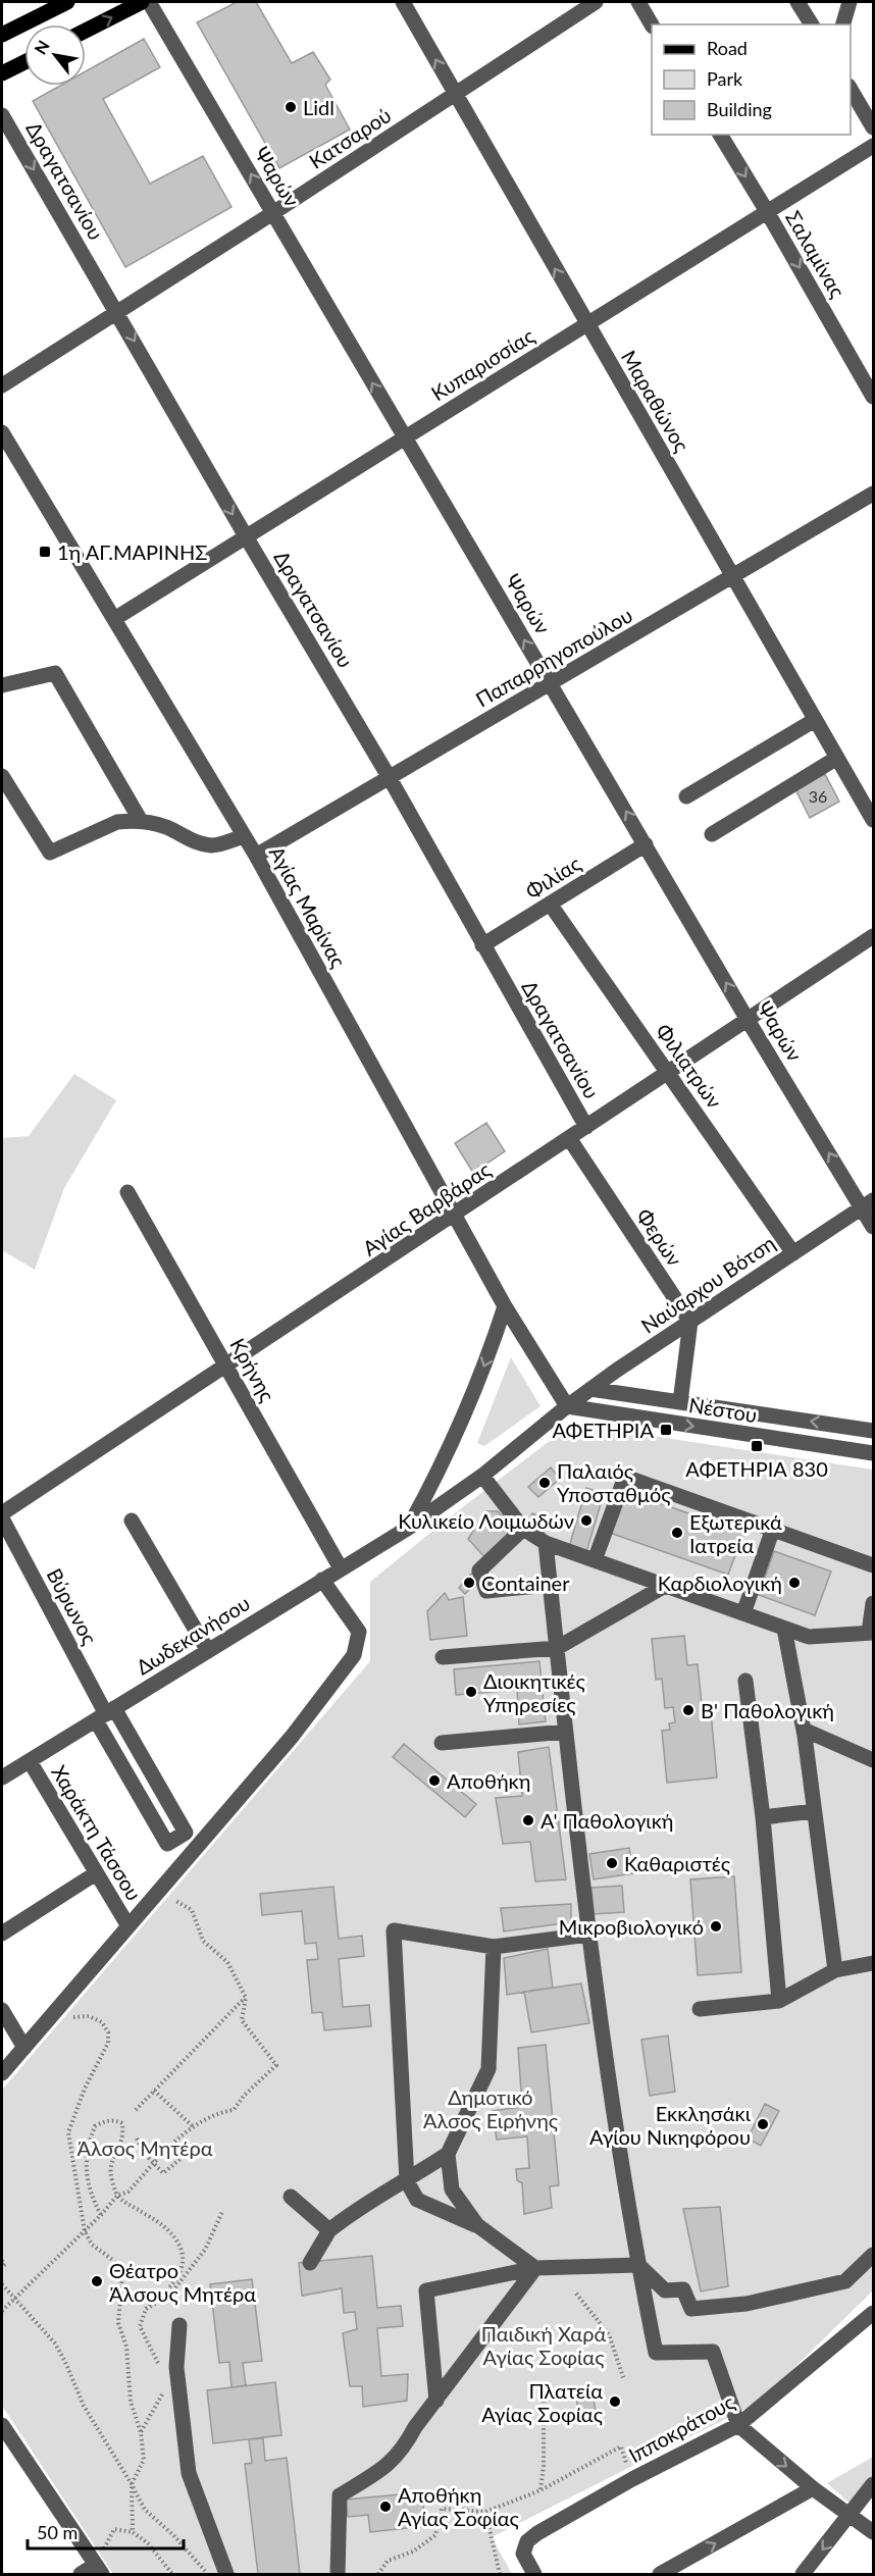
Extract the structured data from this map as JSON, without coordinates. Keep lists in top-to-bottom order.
{
  "streets": {
    "street": [
      "Κατσαρού",
      "Ψαρών",
      "Δραγατσανίου",
      "Σαλαμίνας",
      "Κυπαρισσίας",
      "Μαραθώνος",
      "Παπαρρηγοπούλου",
      "Φιλίας",
      "Αγίας Μαρίνας",
      "Φιλιατρών",
      "Αγίας Βαρβάρας",
      "Φερών",
      "Ναύαρχου Βότση",
      "Κρήνης",
      "Νέστου",
      "Βύρωνος",
      "Δωδεκανήσου",
      "Χαράκτη Τάσσου",
      "Ιπποκράτους"
    ]
  },
  "crossings": [
    ["Κατσαρού", "Ψαρών"],
    ["Κατσαρού", "Δραγατσανίου"],
    ["Κατσαρού", "Μαραθώνος"],
    ["Ψαρών", "Κυπαρισσίας"],
    ["Ψαρών", "Παπαρρηγοπούλου"],
    ["Ψαρών", "Φιλίας"],
    ["Ψαρών", "Αγίας Βαρβάρας"],
    ["Ψαρών", "Ναύαρχου Βότση"],
    ["Δραγατσανίου", "Κυπαρισσίας"],
    ["Δραγατσανίου", "Παπαρρηγοπούλου"],
    ["Δραγατσανίου", "Φιλίας"],
    ["Δραγατσανίου", "Αγίας Βαρβάρας"],
    ["Σαλαμίνας", "Κυπαρισσίας"],
    ["Κυπαρισσίας", "Μαραθώνος"],
    ["Κυπαρισσίας", "Αγίας Μαρίνας"],
    ["Μαραθώνος", "Παπαρρηγοπούλου"],
    ["Παπαρρηγοπούλου", "Αγίας Μαρίνας"],
    ["Φιλίας", "Φιλιατρών"],
    ["Αγίας Μαρίνας", "Αγίας Βαρβάρας"],
    ["Αγίας Μαρίνας", "Ναύαρχου Βότση"],
    ["Αγίας Μαρίνας", "Νέστου"],
    ["Αγίας Μαρίνας", "Δωδεκανήσου"],
    ["Φιλιατρών", "Αγίας Βαρβάρας"],
    ["Φιλιατρών", "Ναύαρχου Βότση"],
    ["Αγίας Βαρβάρας", "Φερών"],
    ["Αγίας Βαρβάρας", "Κρήνης"],
    ["Φερών", "Ναύαρχου Βότση"],
    ["Ναύαρχου Βότση", "Νέστου"],
    ["Ναύαρχου Βότση", "Δωδεκανήσου"],
    ["Κρήνης", "Δωδεκανήσου"],
    ["Νέστου", "Δωδεκανήσου"],
    ["Βύρωνος", "Δωδεκανήσου"],
    ["Δωδεκανήσου", "Χαράκτη Τάσσου"]
  ],
  "one_way": [
    "Ψαρών",
    "Δραγατσανίου",
    "Σαλαμίνας",
    "Μαραθώνος"
  ],
  "parks": ["Δημοτικό Άλσος Ειρήνης", "Άλσος Μητέρα", "Παιδική Χαρά Αγίας Σοφίας"],
  "places": {
    "other": [
      "Lidl",
      "Παλαιός Υποσταθμός",
      "Κυλικείο Λοιμωδών",
      "Εξωτερικά Ιατρεία",
      "Container",
      "Καρδιολογική",
      "Διοικητικές Υπηρεσίες",
      "Β' Παθολογική",
      "Αποθήκη",
      "Α' Παθολογική",
      "Καθαριστές",
      "Μικροβιολογικό",
      "Εκκλησάκι Αγίου Νικηφόρου",
      "Θέατρο Άλσους Μητέρα",
      "Πλατεία Αγίας Σοφίας",
      "Αποθήκη Αγίας Σοφίας"
    ],
    "transit": ["1η ΑΓ.ΜΑΡΙΝΗΣ", "ΑΦΕΤΗΡΙΑ", "ΑΦΕΤΗΡΙΑ 830"]
  },
  "house_numbers": ["36"],
  "legend": ["Road", "Park", "Building"],
  "scale_bar": "50 m",
  "north": "top left"
}
